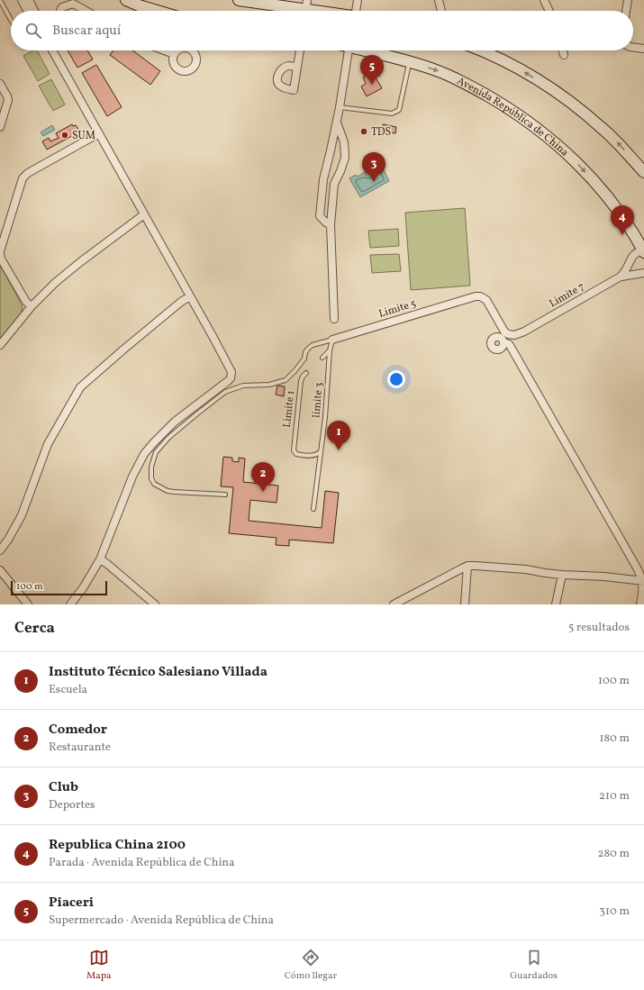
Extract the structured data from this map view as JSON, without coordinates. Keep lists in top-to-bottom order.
{
  "streets": {
    "main road": ["Avenida República de China"],
    "street": ["Limite 7", "Limite 5"],
    "lane": ["limite 3", "Limite 1"]
  },
  "crossings": [
    ["Limite 7", "Limite 5"],
    ["Limite 5", "limite 3"],
    ["limite 3", "Limite 1"]
  ],
  "places": ["TDS", "SUM"],
  "scale_bar": "100 m",
  "page": {
    "search": "Buscar aquí",
    "pins": [
      "5",
      "3",
      "4",
      "1",
      "2"
    ],
    "scale": "100 m",
    "heading": ["Cerca", "5 resultados"],
    "list": [
      {
        "mark": "1",
        "name": "Instituto Técnico Salesiano Villada",
        "note": "Escuela",
        "value": "100 m"
      },
      {
        "mark": "2",
        "name": "Comedor",
        "note": "Restaurante",
        "value": "180 m"
      },
      {
        "mark": "3",
        "name": "Club",
        "note": "Deportes",
        "value": "210 m"
      },
      {
        "mark": "4",
        "name": "Republica China 2100",
        "note": "Parada · Avenida República de China",
        "value": "280 m"
      },
      {
        "mark": "5",
        "name": "Piaceri",
        "note": "Supermercado · Avenida República de China",
        "value": "310 m"
      }
    ],
    "nav": ["Mapa", "Cómo llegar", "Guardados"]
  }
}
